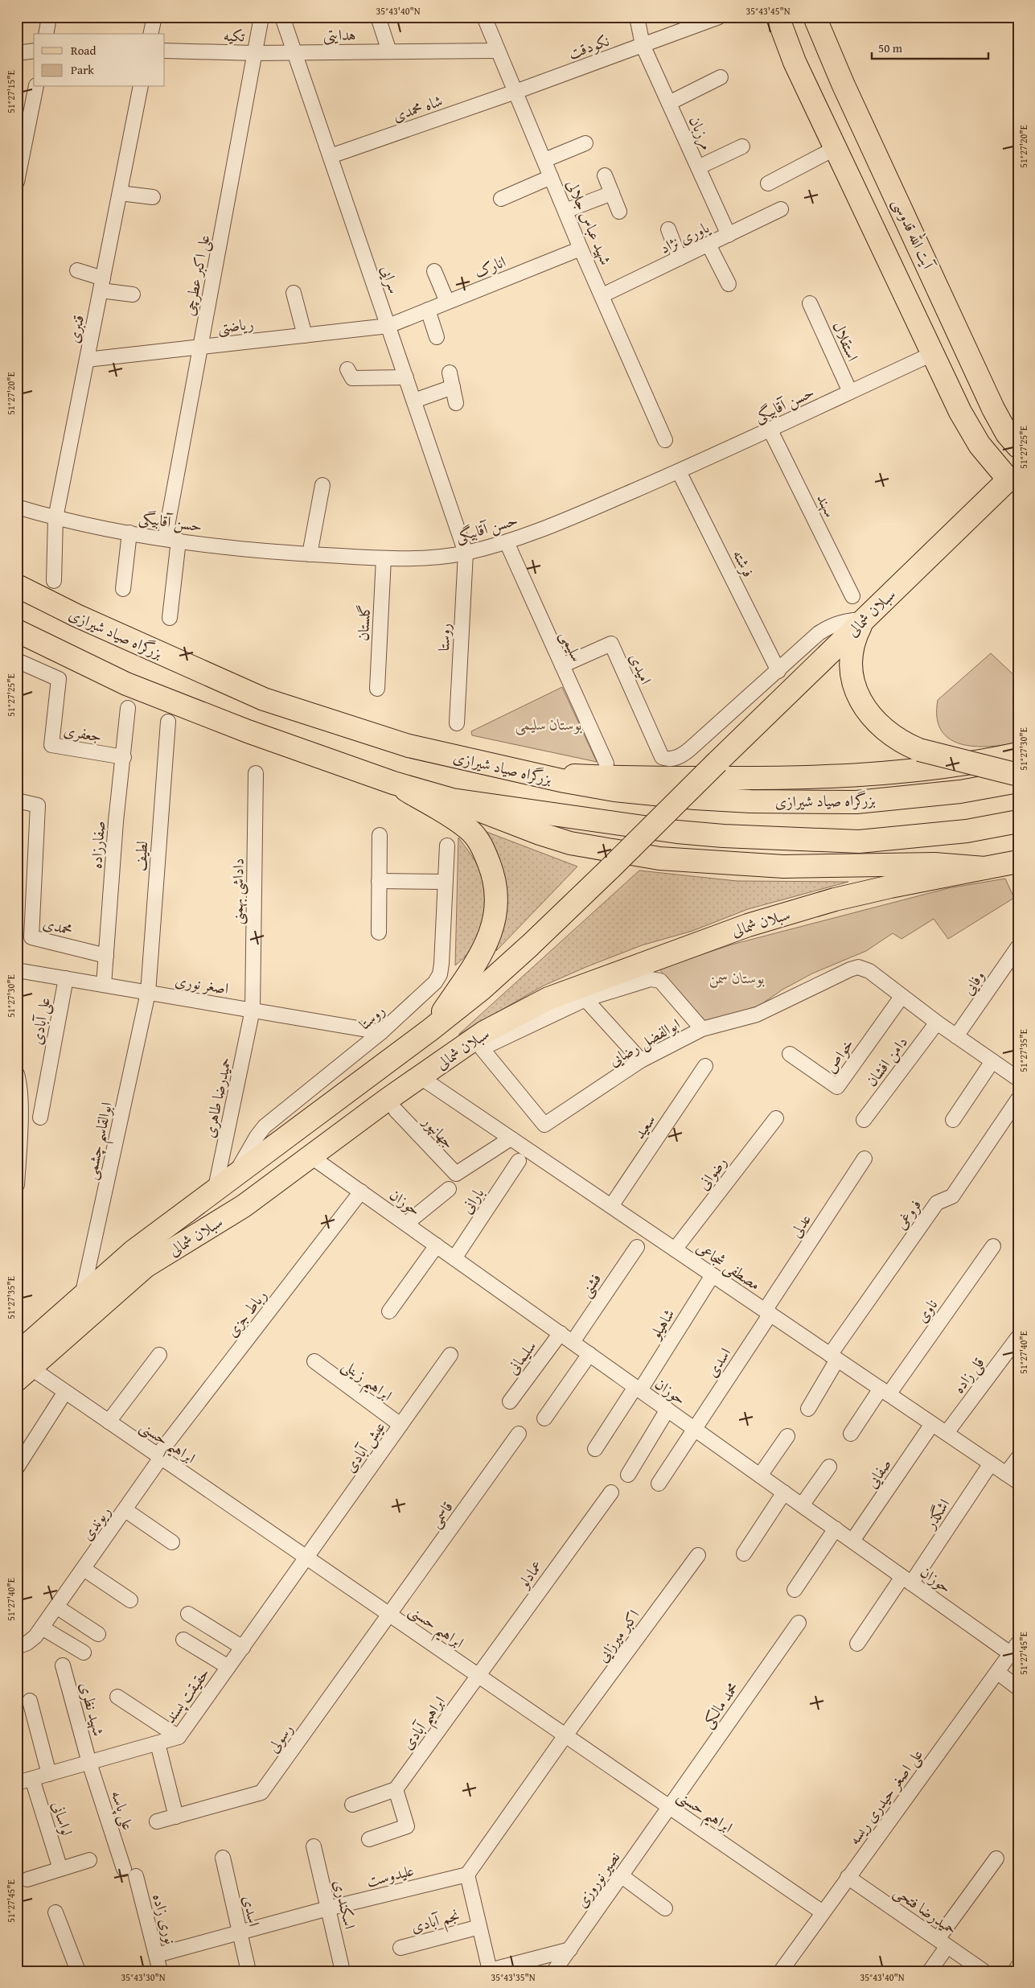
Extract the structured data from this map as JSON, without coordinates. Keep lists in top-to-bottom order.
{
  "streets": {
    "main road": ["آیت الله قدوسی", "سبلان شمالی", "بزرگراه صیاد شیرازی"],
    "street": [
      "هدایتی",
      "تکیه",
      "نکودقت",
      "شاه محمدی",
      "مرزبان",
      "شهید عباس جلالی",
      "یاوری نژاد",
      "انارک",
      "علی اکبر عطرچی",
      "سرایی",
      "ریاضتی",
      "قنبری",
      "استقلال",
      "حسن آقابیگی",
      "سهند",
      "فرشته",
      "گلستان",
      "روستا",
      "سلیمی",
      "امیدی",
      "جعفری",
      "صفارزاده",
      "لطیف",
      "داداشی بهمنی",
      "محمدی",
      "وفایی",
      "اصغر نوری",
      "علی آبادی",
      "ابوالفضل رضایی",
      "خواص",
      "دامن افشان",
      "حمیدرضا طاهری",
      "سعید",
      "جهانپور",
      "ابوالقاسم چشمی",
      "رضوانی",
      "بارانی",
      "حوزان",
      "فروغی",
      "عدلی",
      "مصطفی شجاعی",
      "فشنی",
      "ناوی",
      "رباط جزی",
      "شاهیلو",
      "سلیمانی",
      "اسدی",
      "قلی زاده",
      "ابراهیم زینلی",
      "ابراهیم حسنی",
      "عیش آبادی",
      "صفایی",
      "اشگذر",
      "قاسمی",
      "ریوندی",
      "عمادلو",
      "اکبر میرزایی",
      "حقیقت پسند",
      "محمد مالکی",
      "شهید نظری",
      "ابراهیم آبادی",
      "رسولی",
      "علی اصغر حیدری ریسه",
      "علی پاسه",
      "لواسانی",
      "علیدوست",
      "نصیر نوروزی",
      "اسکندری",
      "حمیدرضا فتحی",
      "نوری زاده",
      "نجم آبادی"
    ]
  },
  "crossings": [
    ["هدایتی", "تکیه"],
    ["هدایتی", "شهید عباس جلالی"],
    ["هدایتی", "علی اکبر عطرچی"],
    ["هدایتی", "سرایی"],
    ["تکیه", "علی اکبر عطرچی"],
    ["نکودقت", "شاه محمدی"],
    ["نکودقت", "مرزبان"],
    ["نکودقت", "شهید عباس جلالی"],
    ["شاه محمدی", "شهید عباس جلالی"],
    ["شاه محمدی", "سرایی"],
    ["مرزبان", "یاوری نژاد"],
    ["شهید عباس جلالی", "یاوری نژاد"],
    ["شهید عباس جلالی", "انارک"],
    ["انارک", "سرایی"],
    ["انارک", "ریاضتی"],
    ["علی اکبر عطرچی", "ریاضتی"],
    ["علی اکبر عطرچی", "حسن آقابیگی"],
    ["سرایی", "ریاضتی"],
    ["سرایی", "حسن آقابیگی"],
    ["سرایی", "روستا"],
    ["ریاضتی", "قنبری"],
    ["قنبری", "حسن آقابیگی"],
    ["استقلال", "حسن آقابیگی"],
    ["حسن آقابیگی", "سهند"],
    ["حسن آقابیگی", "فرشته"],
    ["حسن آقابیگی", "سبلان شمالی"],
    ["حسن آقابیگی", "گلستان"],
    ["حسن آقابیگی", "روستا"],
    ["حسن آقابیگی", "سلیمی"],
    ["فرشته", "امیدی"],
    ["سبلان شمالی", "روستا"],
    ["سبلان شمالی", "حمیدرضا طاهری"],
    ["سبلان شمالی", "ابوالقاسم چشمی"],
    ["سبلان شمالی", "حوزان"],
    ["سبلان شمالی", "مصطفی شجاعی"],
    ["سبلان شمالی", "ابراهیم حسنی"],
    ["روستا", "اصغر نوری"],
    ["سلیمی", "امیدی"],
    ["جعفری", "صفارزاده"],
    ["صفارزاده", "محمدی"],
    ["صفارزاده", "اصغر نوری"],
    ["لطیف", "اصغر نوری"],
    ["لطیف", "ابوالقاسم چشمی"],
    ["داداشی بهمنی", "اصغر نوری"],
    ["داداشی بهمنی", "حمیدرضا طاهری"],
    ["وفایی", "ابوالفضل رضایی"],
    ["اصغر نوری", "علی آبادی"],
    ["اصغر نوری", "حمیدرضا طاهری"],
    ["اصغر نوری", "ابوالقاسم چشمی"],
    ["ابوالفضل رضایی", "خواص"],
    ["ابوالفضل رضایی", "دامن افشان"],
    ["سعید", "مصطفی شجاعی"],
    ["جهانپور", "مصطفی شجاعی"],
    ["رضوانی", "مصطفی شجاعی"],
    ["بارانی", "حوزان"],
    ["حوزان", "فشنی"],
    ["حوزان", "رباط جزی"],
    ["حوزان", "شاهیلو"],
    ["حوزان", "سلیمانی"],
    ["حوزان", "اسدی"],
    ["حوزان", "صفایی"],
    ["حوزان", "اشگذر"],
    ["حوزان", "علی اصغر حیدری ریسه"],
    ["فروغی", "مصطفی شجاعی"],
    ["عدلی", "مصطفی شجاعی"],
    ["عدلی", "اسدی"],
    ["مصطفی شجاعی", "ناوی"],
    ["مصطفی شجاعی", "شاهیلو"],
    ["مصطفی شجاعی", "اسدی"],
    ["مصطفی شجاعی", "قلی زاده"],
    ["مصطفی شجاعی", "صفایی"],
    ["مصطفی شجاعی", "اشگذر"],
    ["رباط جزی", "ابراهیم حسنی"],
    ["رباط جزی", "ریوندی"],
    ["اسدی", "علیدوست"],
    ["ابراهیم زینلی", "عیش آبادی"],
    ["ابراهیم حسنی", "عیش آبادی"],
    ["ابراهیم حسنی", "قاسمی"],
    ["ابراهیم حسنی", "ریوندی"],
    ["ابراهیم حسنی", "عمادلو"],
    ["ابراهیم حسنی", "اکبر میرزایی"],
    ["ابراهیم حسنی", "حقیقت پسند"],
    ["ابراهیم حسنی", "محمد مالکی"],
    ["ابراهیم حسنی", "ابراهیم آبادی"],
    ["ابراهیم حسنی", "رسولی"],
    ["ابراهیم حسنی", "علی اصغر حیدری ریسه"],
    ["ابراهیم حسنی", "نصیر نوروزی"],
    ["عیش آبادی", "حقیقت پسند"],
    ["قاسمی", "رسولی"],
    ["عمادلو", "ابراهیم آبادی"],
    ["حقیقت پسند", "شهید نظری"],
    ["حقیقت پسند", "علی پاسه"],
    ["حقیقت پسند", "لواسانی"],
    ["محمد مالکی", "نصیر نوروزی"],
    ["شهید نظری", "علی پاسه"],
    ["علی اصغر حیدری ریسه", "حمیدرضا فتحی"],
    ["علی پاسه", "نوری زاده"],
    ["علیدوست", "اسکندری"],
    ["علیدوست", "نوری زاده"]
  ],
  "parks": ["بوستان سلیمی", "بوستان سمن"],
  "legend": ["Road", "Park"],
  "scale_bar": "50 m",
  "coordinates": [
    "35°43'40\"N",
    "35°43'45\"N",
    "51°27'15\"E",
    "51°27'20\"E",
    "51°27'25\"E",
    "51°27'30\"E",
    "51°27'35\"E",
    "51°27'40\"E",
    "51°27'45\"E",
    "35°43'30\"N",
    "35°43'35\"N"
  ]
}
